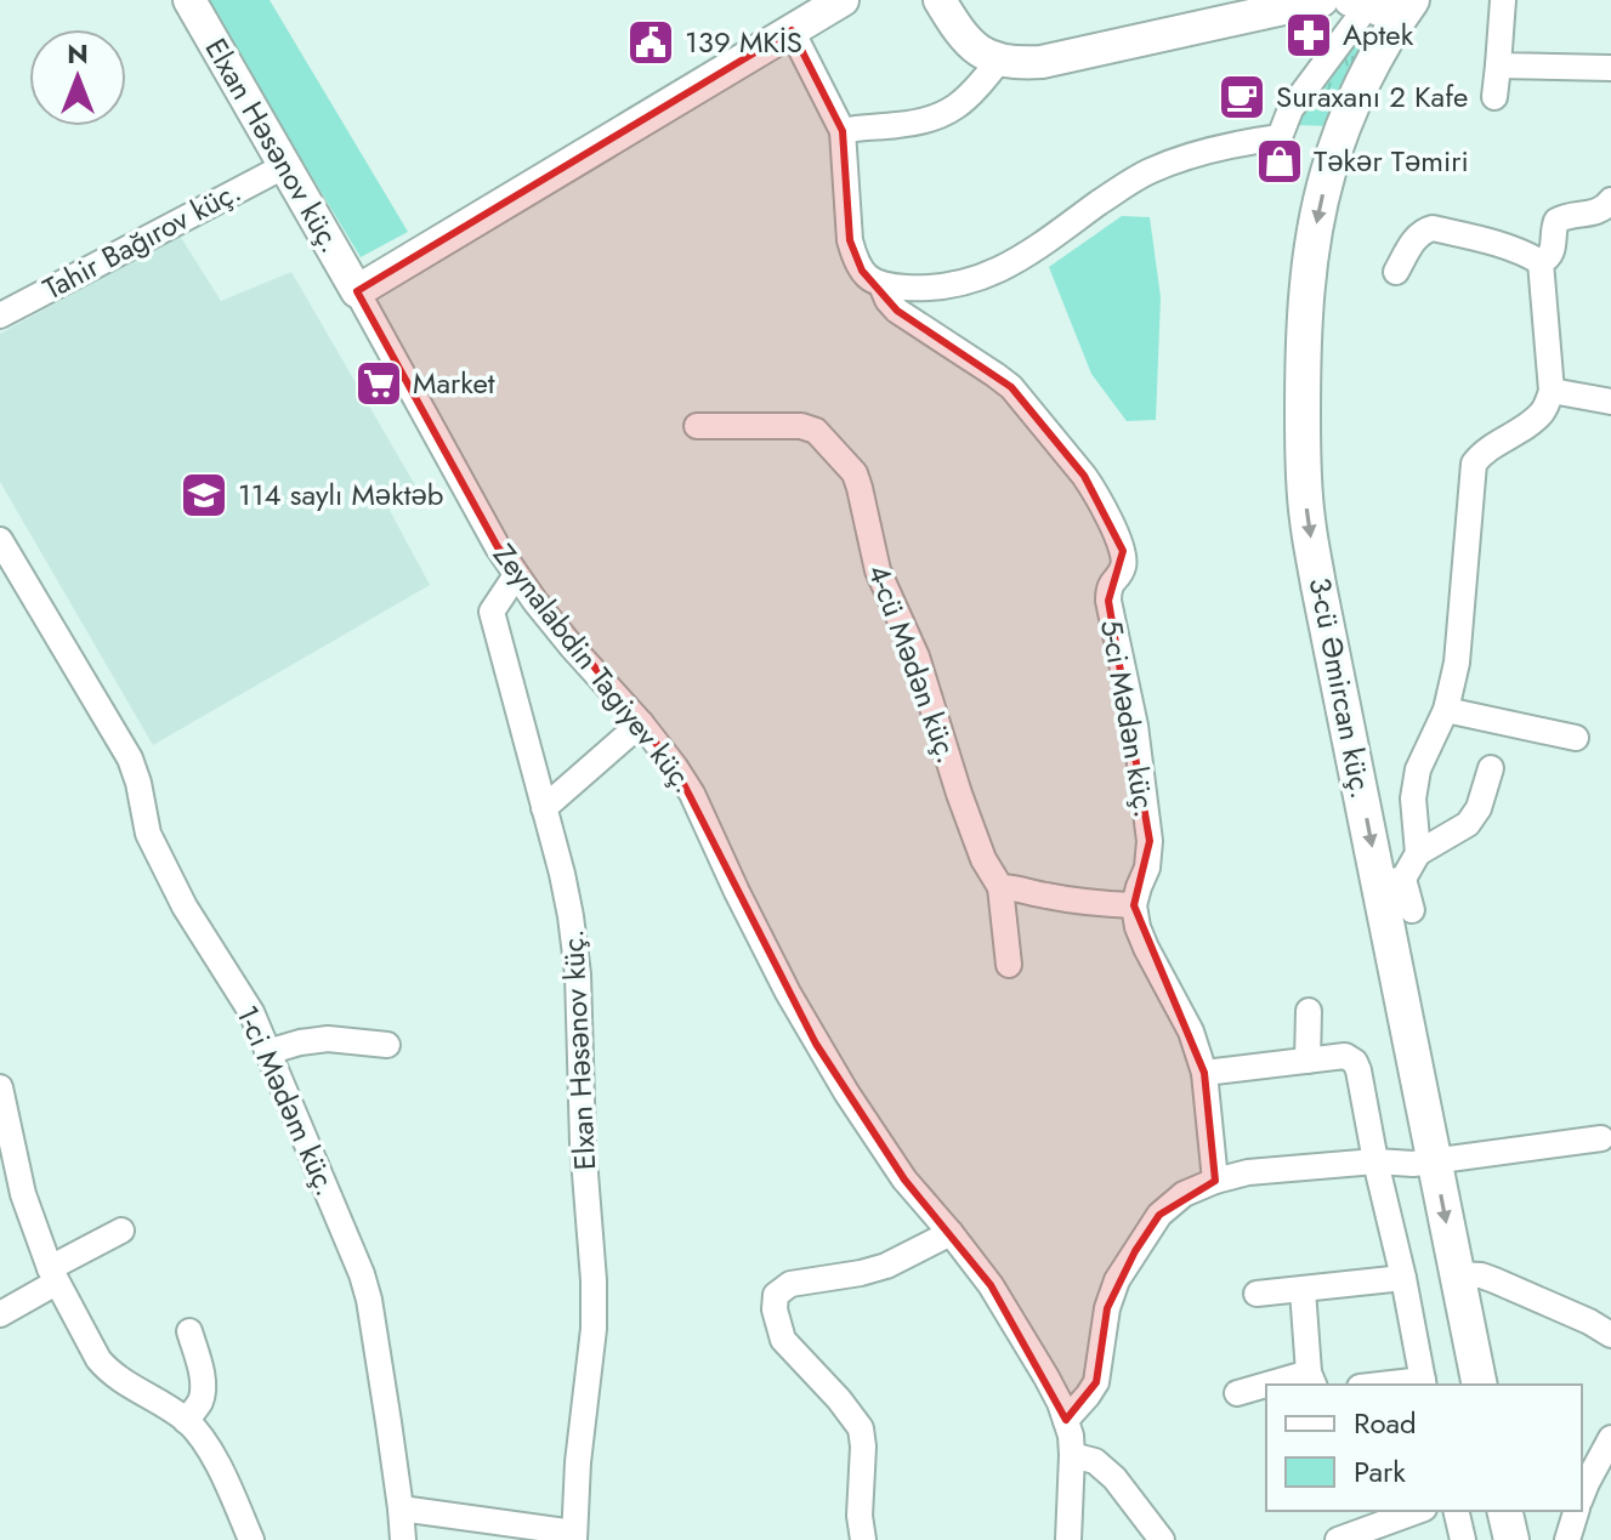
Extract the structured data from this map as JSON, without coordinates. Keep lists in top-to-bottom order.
{
  "streets": {
    "main road": ["3-cü Əmircan küç."],
    "street": [
      "Elxan Həsənov küç.",
      "Tahir Bağırov küç.",
      "4-cü Mədən küç.",
      "Zeynalabdin Tagiyev küç.",
      "5-ci Mədən küç.",
      "1-ci Mədəm küç."
    ]
  },
  "crossings": [
    ["Elxan Həsənov küç.", "Tahir Bağırov küç."],
    ["Elxan Həsənov küç.", "Zeynalabdin Tagiyev küç."]
  ],
  "one_way": ["3-cü Əmircan küç."],
  "places": {
    "pharmacy": ["Aptek"],
    "public building": ["139 MKİS"],
    "cafe": ["Suraxanı 2 Kafe"],
    "shop": ["Təkər Təmiri"],
    "supermarket": ["Market"],
    "school or university": ["114 saylı Məktəb"]
  },
  "legend": ["Road", "Park"],
  "north": "top"
}
